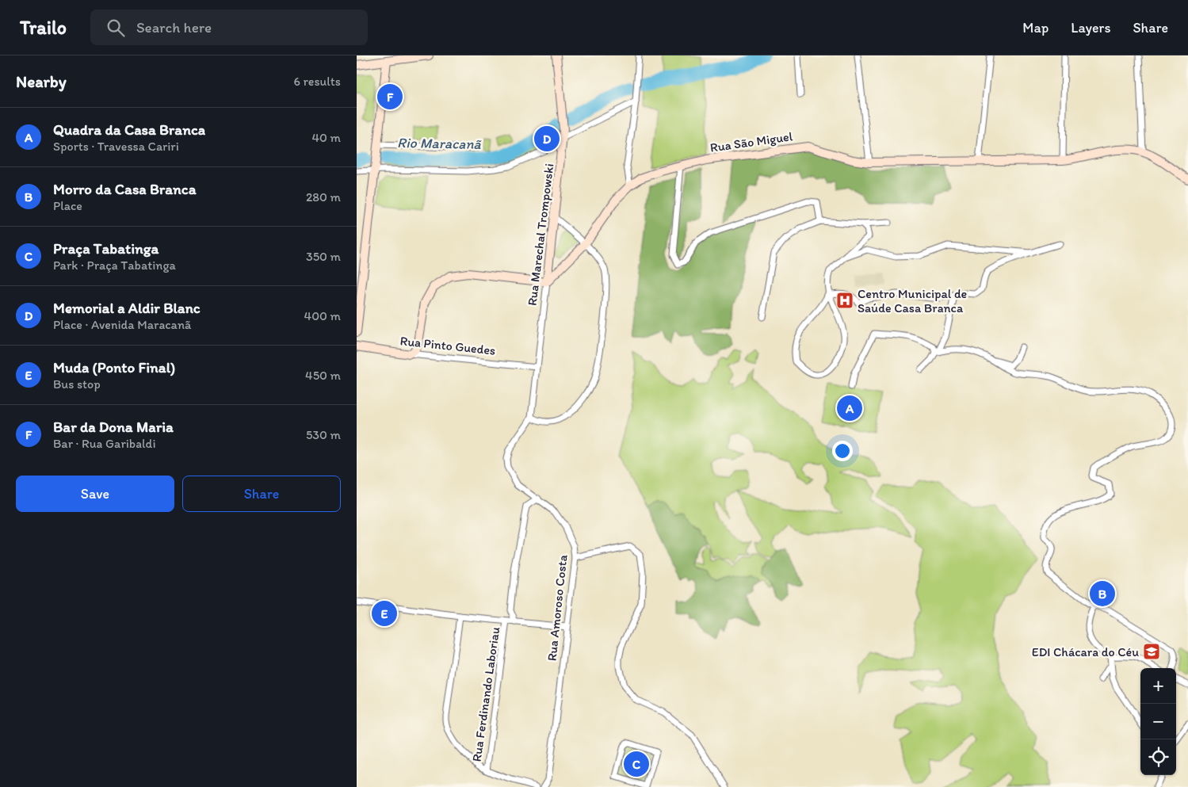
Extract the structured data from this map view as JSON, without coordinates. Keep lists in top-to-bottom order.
{
  "streets": {
    "street": [
      "Rua São Miguel",
      "Rua Marechal Trompowski",
      "Rua Pinto Guedes",
      "Rua Amoroso Costa",
      "Rua Ferdinando Laboriau"
    ]
  },
  "crossings": [
    ["Rua São Miguel", "Rua Marechal Trompowski"],
    ["Rua Marechal Trompowski", "Rua Pinto Guedes"],
    ["Rua Marechal Trompowski", "Rua Amoroso Costa"],
    ["Rua Amoroso Costa", "Rua Ferdinando Laboriau"]
  ],
  "water": ["Rio Maracanã"],
  "places": {
    "hospital": ["Centro Municipal de Saúde Casa Branca"],
    "school or university": ["EDI Chácara do Céu"]
  },
  "page": {
    "header": "Trailo",
    "search": "Search here",
    "nav": ["Map", "Layers", "Share"],
    "heading": ["Nearby", "6 results"],
    "pins": [
      "F",
      "D",
      "A",
      "B",
      "E",
      "C"
    ],
    "list": [
      {
        "mark": "A",
        "name": "Quadra da Casa Branca",
        "note": "Sports · Travessa Cariri",
        "value": "40 m"
      },
      {
        "mark": "B",
        "name": "Morro da Casa Branca",
        "note": "Place",
        "value": "280 m"
      },
      {
        "mark": "C",
        "name": "Praça Tabatinga",
        "note": "Park · Praça Tabatinga",
        "value": "350 m"
      },
      {
        "mark": "D",
        "name": "Memorial a Aldir Blanc",
        "note": "Place · Avenida Maracanã",
        "value": "400 m"
      },
      {
        "mark": "E",
        "name": "Muda (Ponto Final)",
        "note": "Bus stop",
        "value": "450 m"
      },
      {
        "mark": "F",
        "name": "Bar da Dona Maria",
        "note": "Bar · Rua Garibaldi",
        "value": "530 m"
      }
    ],
    "buttons": ["Save", "Share"],
    "map_buttons": ["+", "−"]
  }
}
